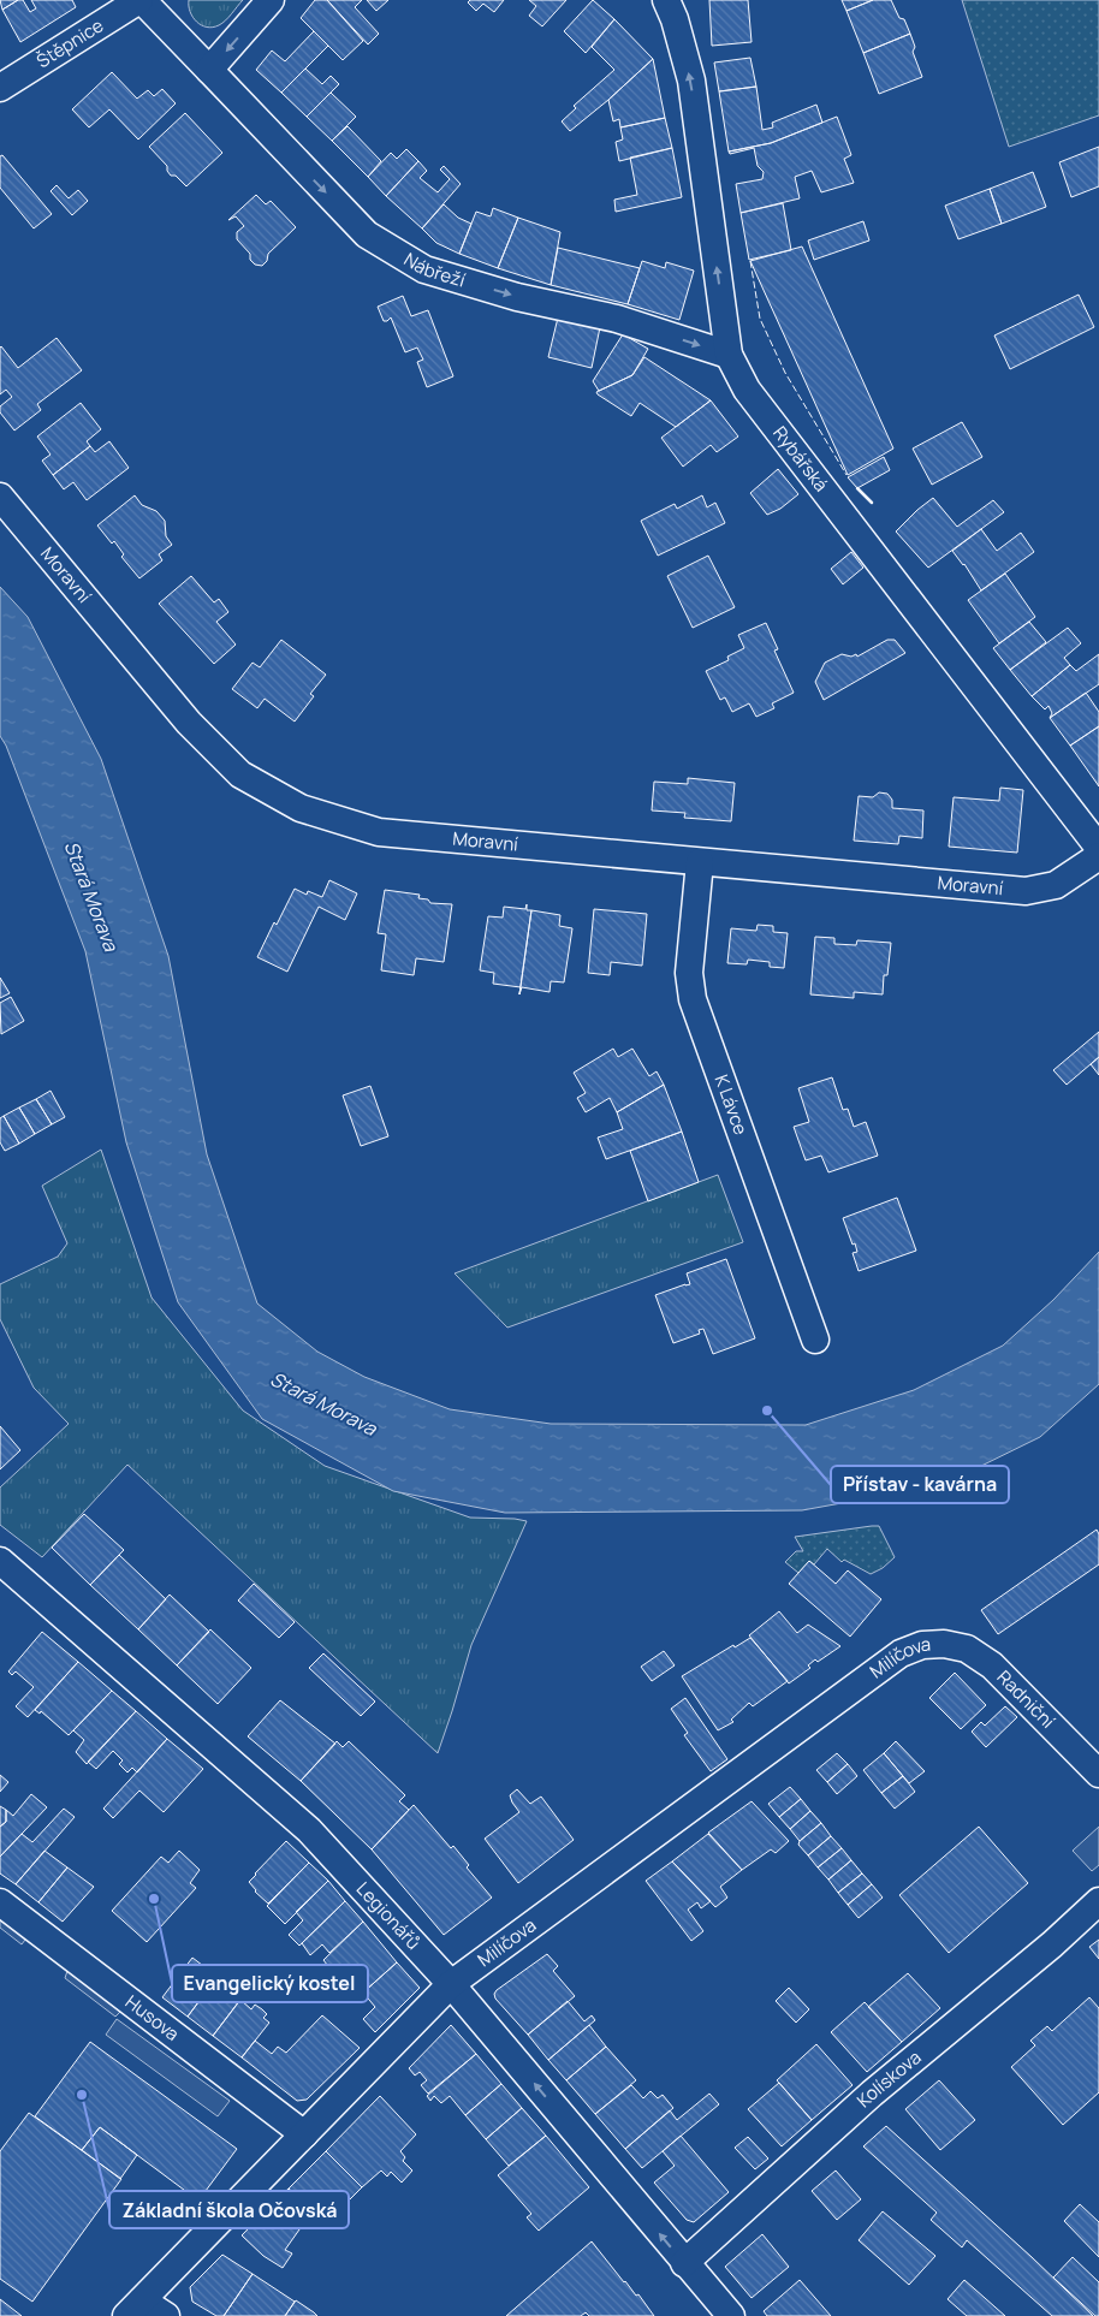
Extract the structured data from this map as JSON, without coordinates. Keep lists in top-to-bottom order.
{
  "streets": {
    "street": [
      "Štěpnice",
      "Nábřeží",
      "Rybářská",
      "Moravní",
      "K Lávce",
      "Milíčova",
      "Radniční",
      "Legionářů",
      "Husova",
      "Kolískova"
    ]
  },
  "crossings": [
    ["Štěpnice", "Nábřeží"],
    ["Nábřeží", "Rybářská"],
    ["Moravní", "K Lávce"],
    ["Milíčova", "Radniční"],
    ["Milíčova", "Legionářů"],
    ["Milíčova", "Husova"],
    ["Legionářů", "Kolískova"]
  ],
  "one_way": ["Nábřeží", "Rybářská"],
  "water": ["Stará Morava"],
  "places": ["Přístav - kavárna", "Evangelický kostel", "Základní škola Očovská"]
}
